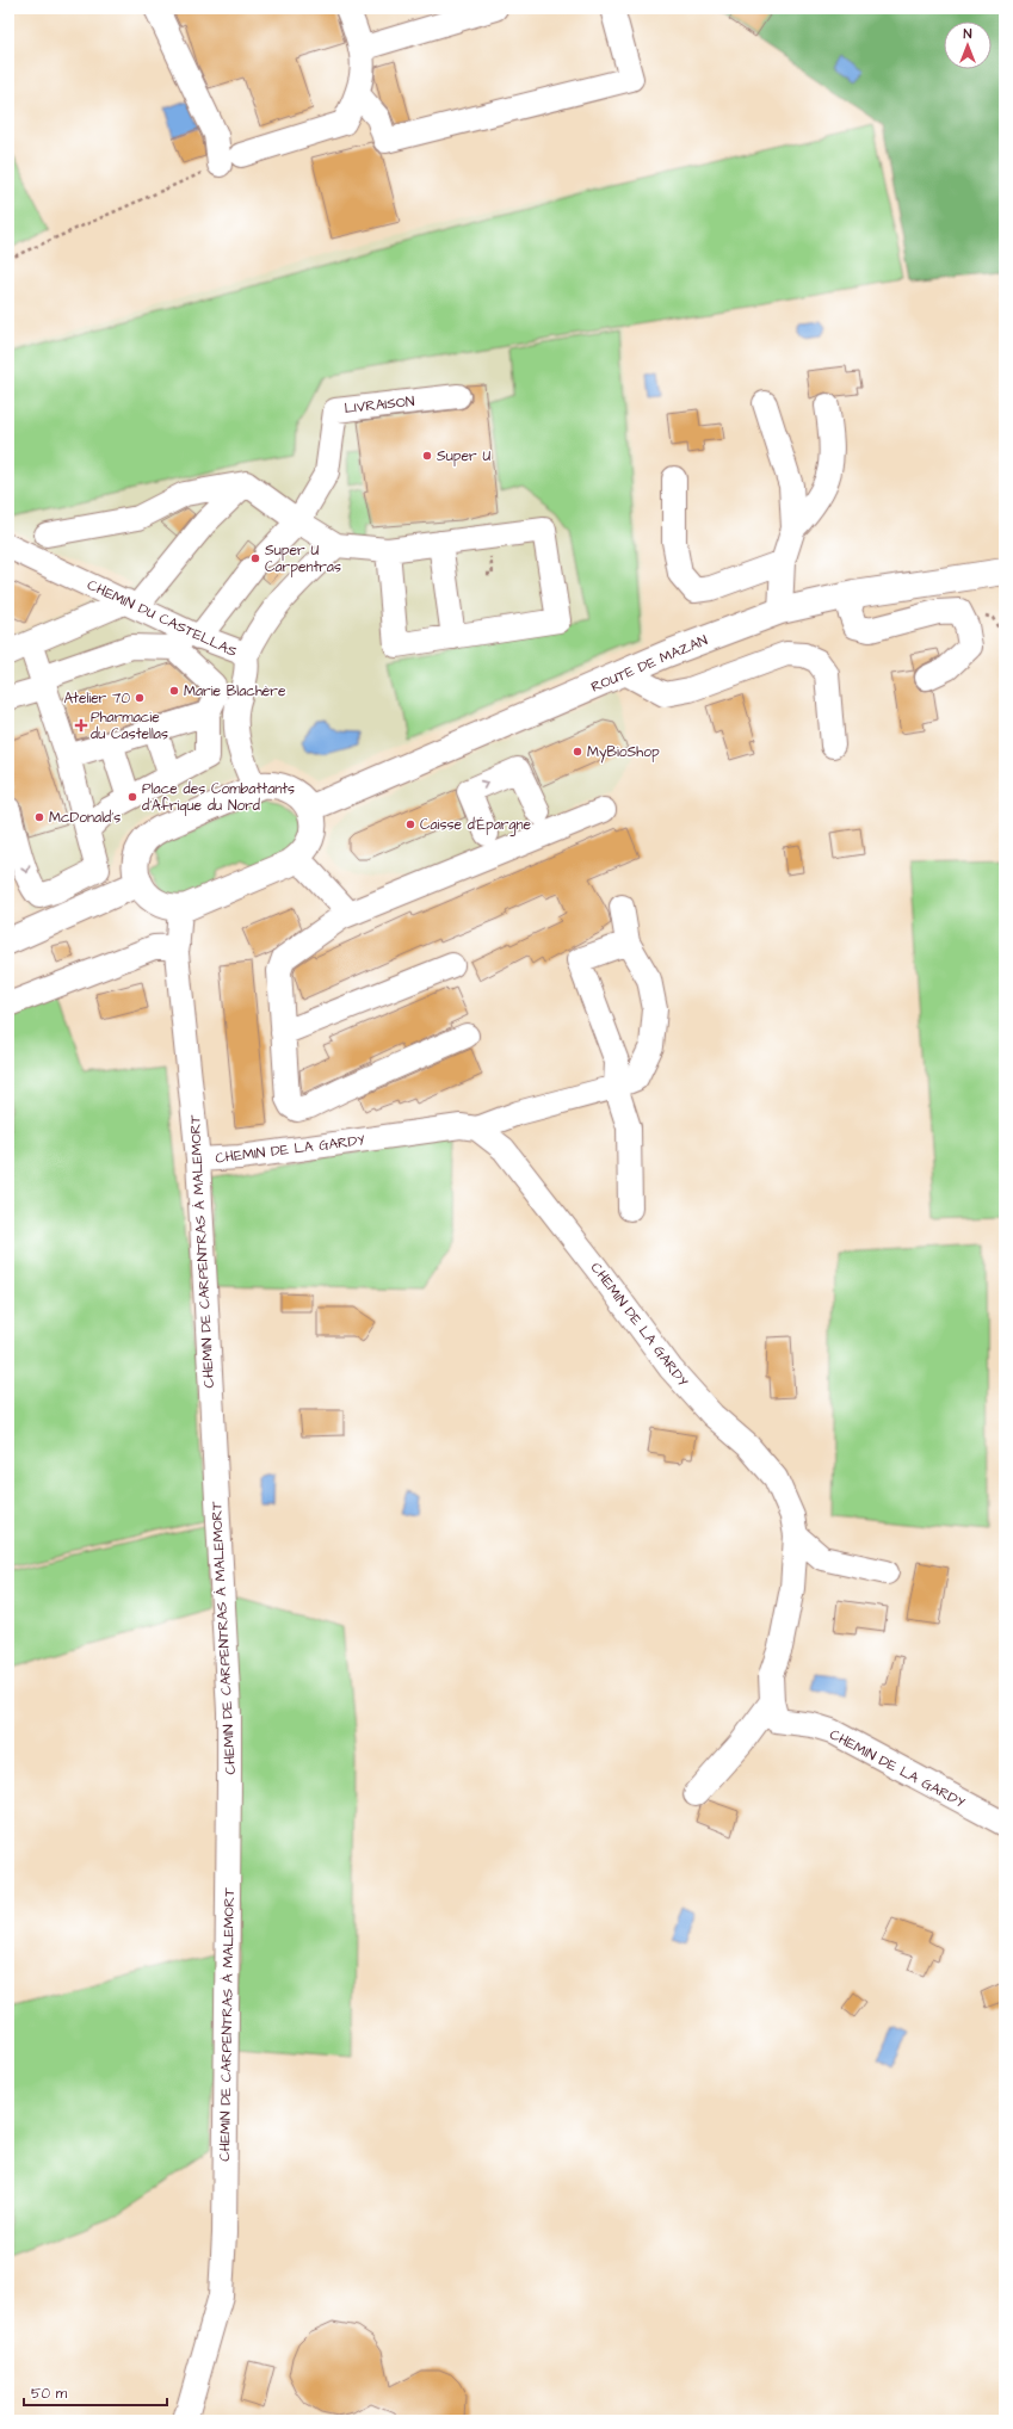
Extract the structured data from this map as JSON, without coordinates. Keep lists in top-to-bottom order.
{
  "streets": {
    "main road": ["ROUTE DE MAZAN"],
    "street": [
      "LIVRAISON",
      "CHEMIN DU CASTELLAS",
      "CHEMIN DE LA GARDY",
      "CHEMIN DE CARPENTRAS À MALEMORT"
    ]
  },
  "crossings": [
    ["CHEMIN DE LA GARDY", "CHEMIN DE CARPENTRAS À MALEMORT"]
  ],
  "places": {
    "other": [
      "Super U",
      "Super U Carpentras",
      "Marie Blachère",
      "Atelier 70",
      "MyBioShop",
      "Place des Combattants d’Afrique du Nord",
      "McDonald's",
      "Caisse d'Épargne"
    ],
    "health": ["Pharmacie du Castellas"]
  },
  "scale_bar": "50 m",
  "north": "top"
}
